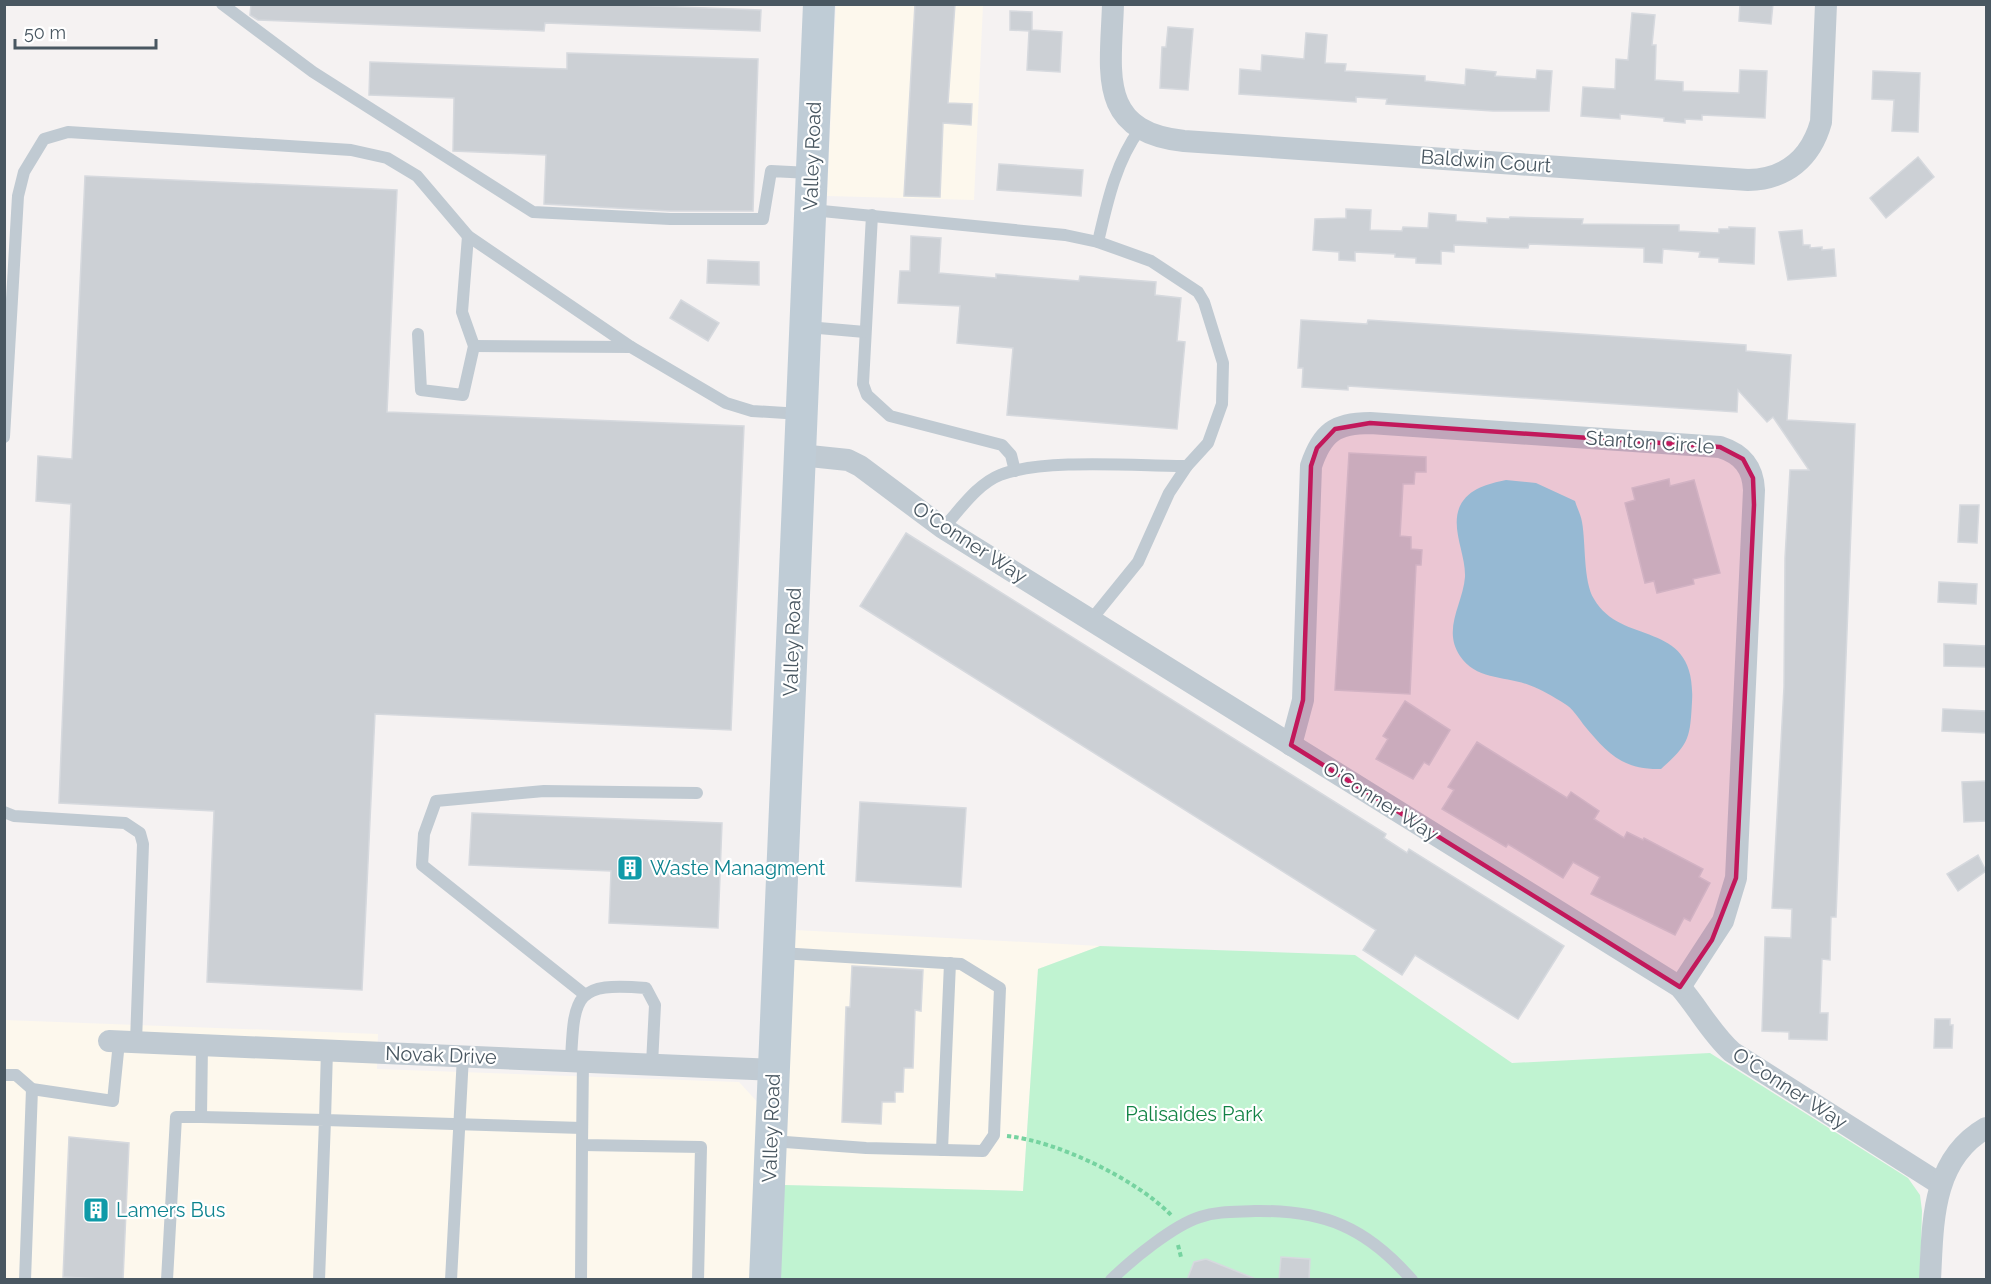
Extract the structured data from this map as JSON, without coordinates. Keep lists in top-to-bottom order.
{
  "streets": {
    "main road": ["Valley Road"],
    "street": [
      "Baldwin Court",
      "Stanton Circle",
      "O'Conner Way",
      "Novak Drive"
    ]
  },
  "crossings": [
    ["Valley Road", "O'Conner Way"],
    ["Valley Road", "Novak Drive"],
    ["Stanton Circle", "O'Conner Way"]
  ],
  "parks": ["Palisaides Park"],
  "places": {
    "building": ["Waste Managment", "Lamers Bus"]
  },
  "scale_bar": "50 m"
}
